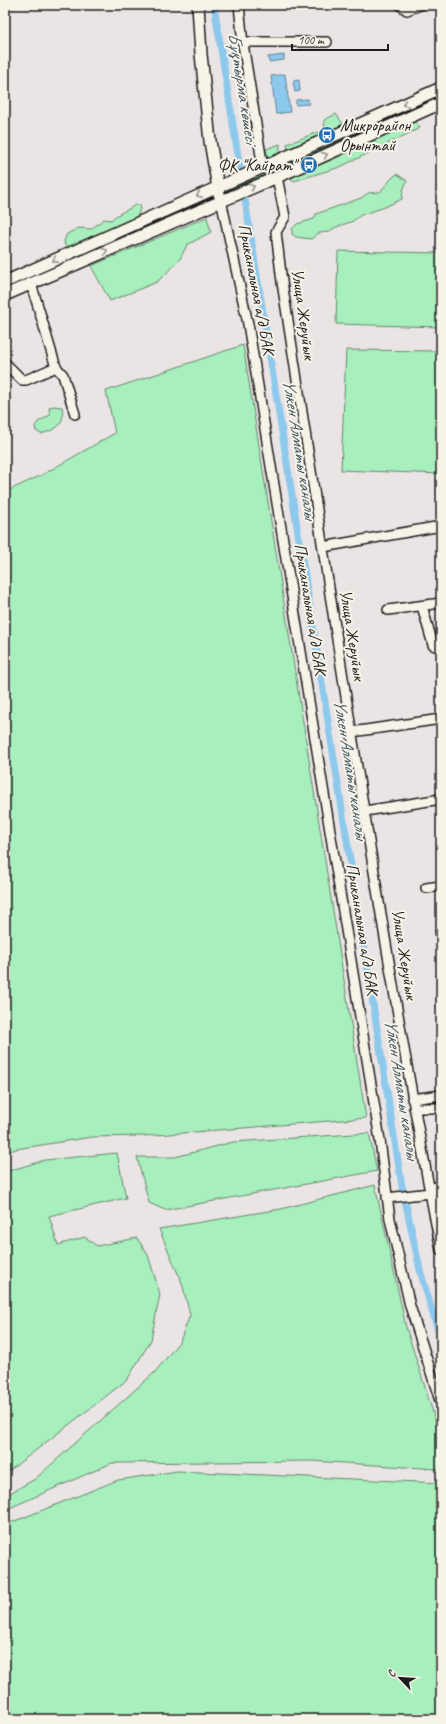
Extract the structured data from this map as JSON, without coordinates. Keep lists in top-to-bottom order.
{
  "streets": {
    "main road": ["Приканальная а/д БАК"],
    "street": ["Улица Жеруйык"]
  },
  "water": ["Бұқтырма көшесі", "Үлкен Алматы каналы"],
  "places": {
    "bus stop": ["Микрорайон Орынтай", "ФК \"Кайрат\""]
  },
  "scale_bar": "100 m",
  "north": "top left"
}
